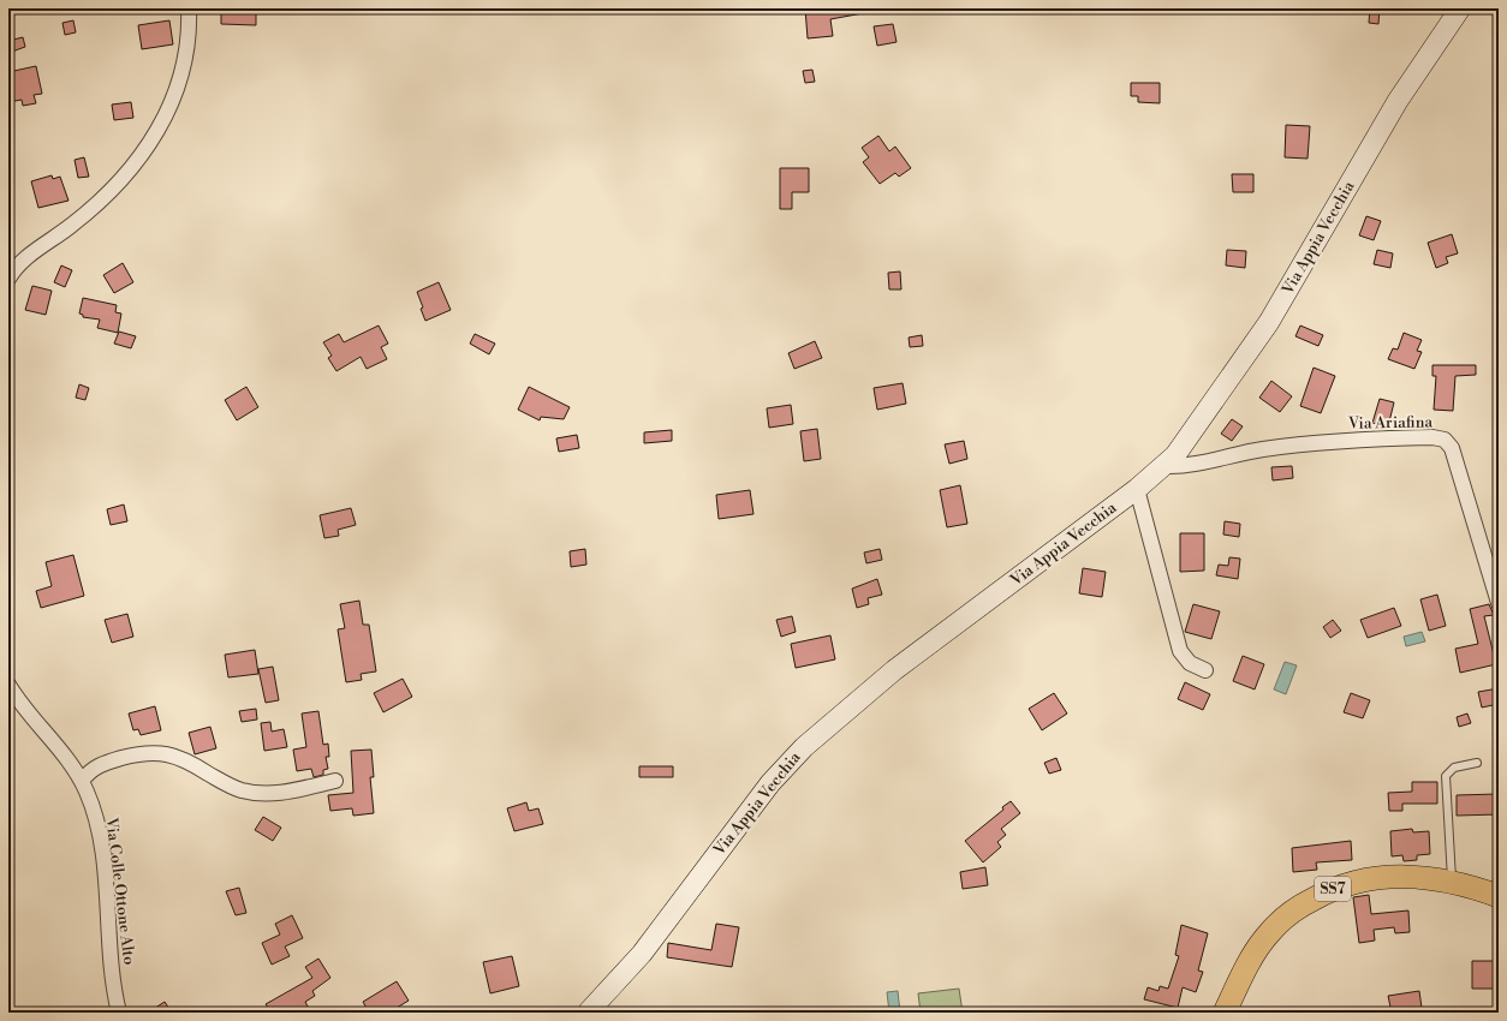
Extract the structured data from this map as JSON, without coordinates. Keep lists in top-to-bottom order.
{
  "streets": {
    "main road": ["Via Appia Vecchia", "SS7"],
    "street": ["Via Ariafina", "Via Colle Ottone Alto"]
  },
  "crossings": [
    ["Via Appia Vecchia", "Via Ariafina"]
  ]
}
